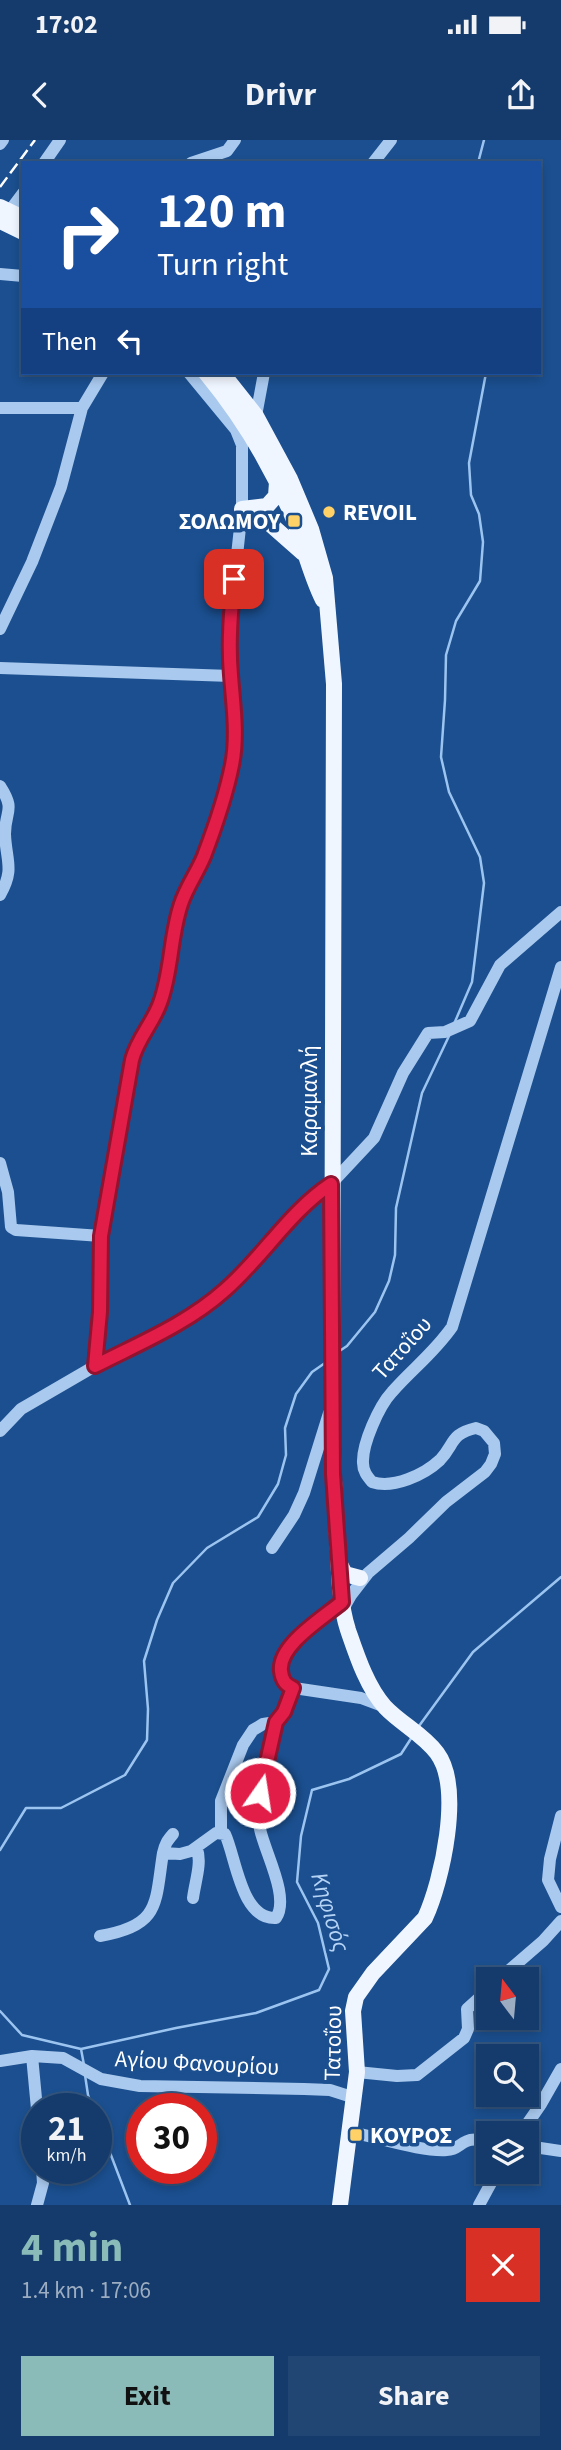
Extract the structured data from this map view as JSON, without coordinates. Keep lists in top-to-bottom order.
{
  "streets": {
    "main road": ["Καραμανλή", "Τατοΐου"],
    "street": ["Αγίου Φανουρίου"]
  },
  "crossings": [
    ["Καραμανλή", "Τατοΐου"],
    ["Τατοΐου", "Αγίου Φανουρίου"]
  ],
  "water": ["Κηφισός"],
  "places": {
    "other": ["REVOIL"],
    "transit": ["ΣΟΛΩΜΟΥ", "ΚΟΥΡΟΣ"]
  },
  "north": "top",
  "page": {
    "status": "17:02",
    "header": "Drivr",
    "turn": ["120 m", "Turn right"],
    "then": "Then",
    "speed": "21 km/h",
    "limit": "30",
    "heading": ["4 min", "1.4 km · 17:06"],
    "buttons": ["Exit", "Share"]
  }
}
